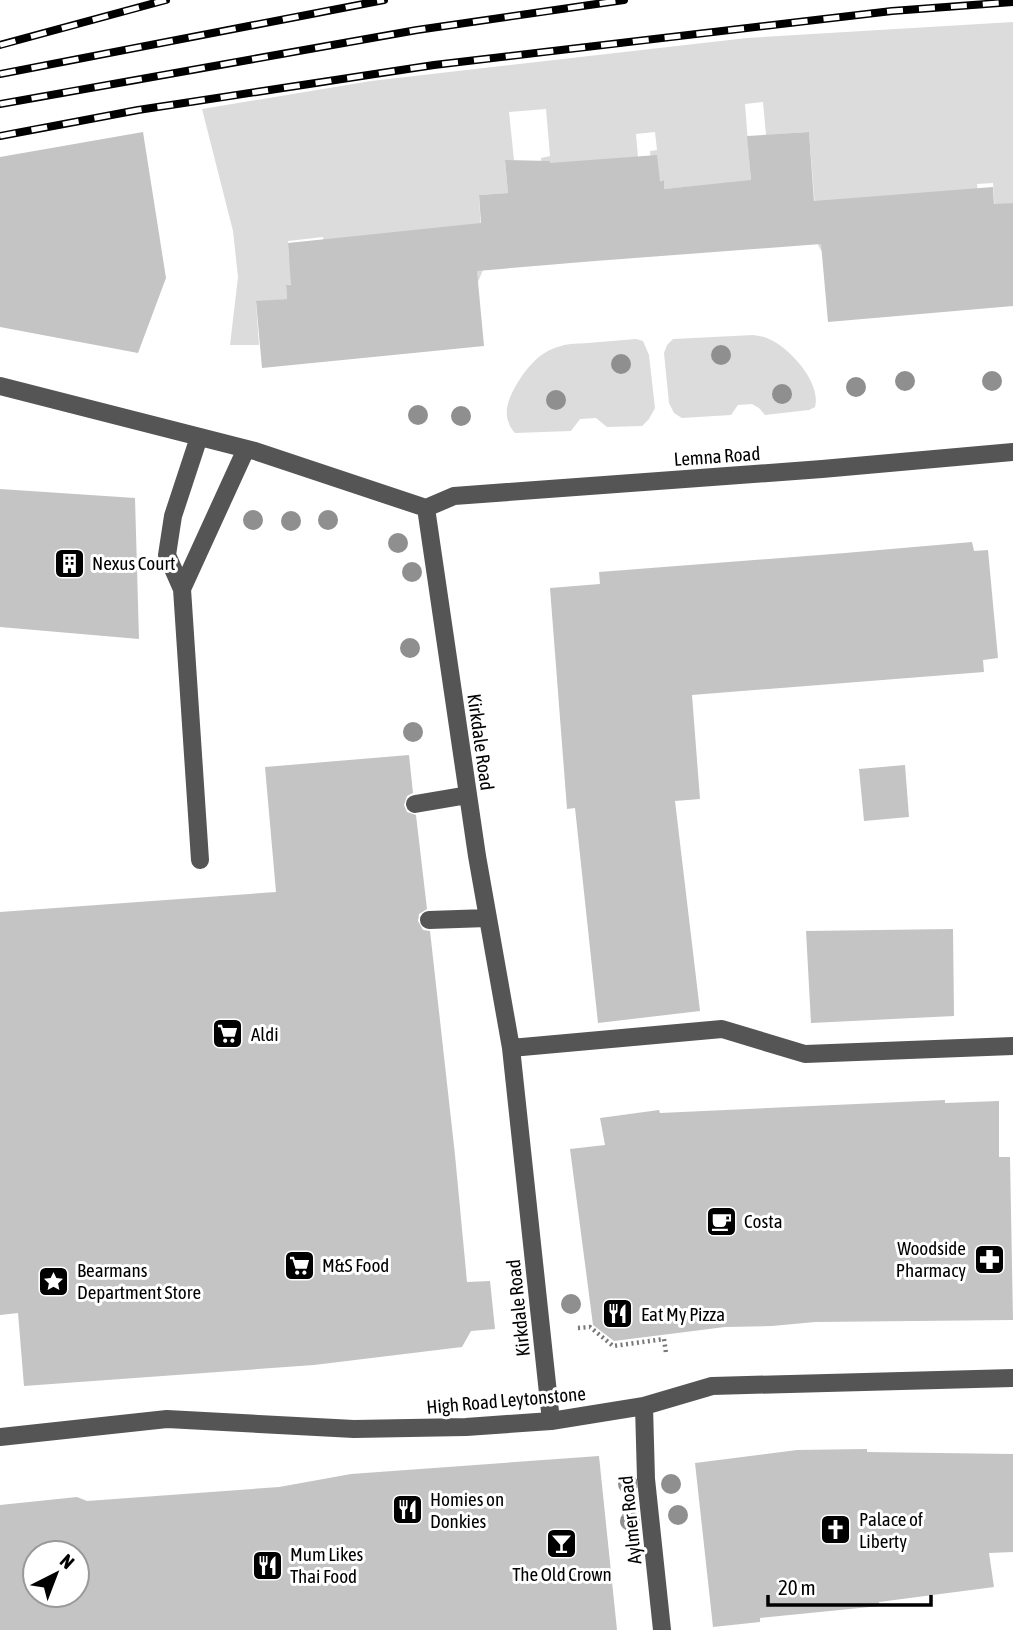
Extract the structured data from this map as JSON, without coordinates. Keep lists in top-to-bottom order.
{
  "streets": {
    "street": [
      "Lemna Road",
      "Kirkdale Road",
      "High Road Leytonstone",
      "Aylmer Road"
    ]
  },
  "crossings": [
    ["Lemna Road", "Kirkdale Road"],
    ["Kirkdale Road", "High Road Leytonstone"],
    ["High Road Leytonstone", "Aylmer Road"]
  ],
  "places": {
    "building": ["Nexus Court"],
    "supermarket": ["Aldi", "M&S Food"],
    "cafe": ["Costa"],
    "pharmacy": ["Woodside Pharmacy"],
    "place": ["Bearmans Department Store"],
    "restaurant": ["Eat My Pizza", "Homies on Donkies", "Mum Likes Thai Food"],
    "church": ["Palace of Liberty"],
    "bar": ["The Old Crown"]
  },
  "scale_bar": "20 m",
  "north": "top right"
}
